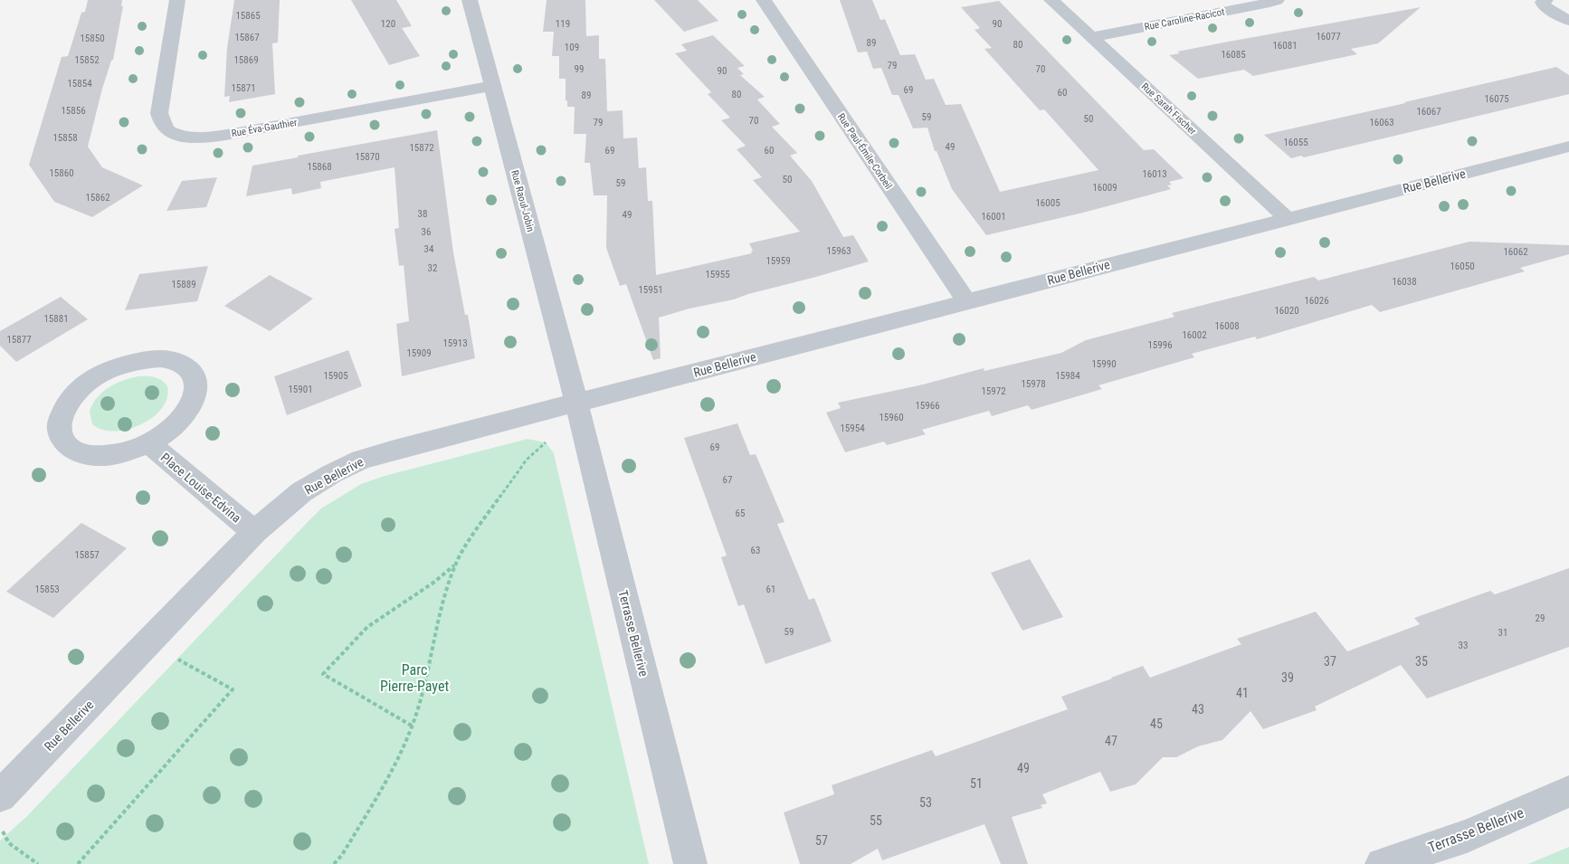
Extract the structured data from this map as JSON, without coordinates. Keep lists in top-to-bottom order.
{
  "streets": {
    "street": [
      "Rue Caroline-Racicot",
      "Rue Sarah Fischer",
      "Rue Éva-Gauthier",
      "Rue Paul-Émile-Corbeil",
      "Rue Bellerive",
      "Rue Raoul-Jobin",
      "Place Louise-Edvina",
      "Terrasse Bellerive"
    ]
  },
  "crossings": [
    ["Rue Caroline-Racicot", "Rue Sarah Fischer"],
    ["Rue Sarah Fischer", "Rue Bellerive"],
    ["Rue Éva-Gauthier", "Rue Raoul-Jobin"],
    ["Rue Paul-Émile-Corbeil", "Rue Bellerive"],
    ["Rue Bellerive", "Rue Raoul-Jobin"],
    ["Rue Bellerive", "Place Louise-Edvina"],
    ["Rue Bellerive", "Terrasse Bellerive"],
    ["Rue Raoul-Jobin", "Terrasse Bellerive"]
  ],
  "parks": ["Parc Pierre-Payet"],
  "house_numbers": [
    "15865",
    "120",
    "119",
    "90",
    "16077",
    "15867",
    "15850",
    "89",
    "80",
    "16081",
    "109",
    "16085",
    "15852",
    "15869",
    "79",
    "99",
    "70",
    "90",
    "15854",
    "15871",
    "69",
    "60",
    "80",
    "89",
    "16075",
    "15856",
    "16067",
    "59",
    "50",
    "70",
    "79",
    "16063",
    "15858",
    "16055",
    "49",
    "15872",
    "69",
    "60",
    "15870",
    "15868",
    "15860",
    "16013",
    "50",
    "59",
    "16009",
    "15862",
    "16005",
    "38",
    "49",
    "16001",
    "36",
    "34",
    "15963",
    "16062",
    "15959",
    "16050",
    "32",
    "15955",
    "16038",
    "15889",
    "15951",
    "16026",
    "16020",
    "15881",
    "16008",
    "16002",
    "15877",
    "15913",
    "15996",
    "15909",
    "15990",
    "15905",
    "15984",
    "15978",
    "15901",
    "15972",
    "15966",
    "15960",
    "15954",
    "69",
    "67",
    "65",
    "63",
    "15857",
    "15853",
    "61",
    "29",
    "59",
    "31",
    "33",
    "37",
    "35",
    "39",
    "41",
    "43",
    "45",
    "47",
    "49",
    "51",
    "53",
    "55",
    "57"
  ]
}
